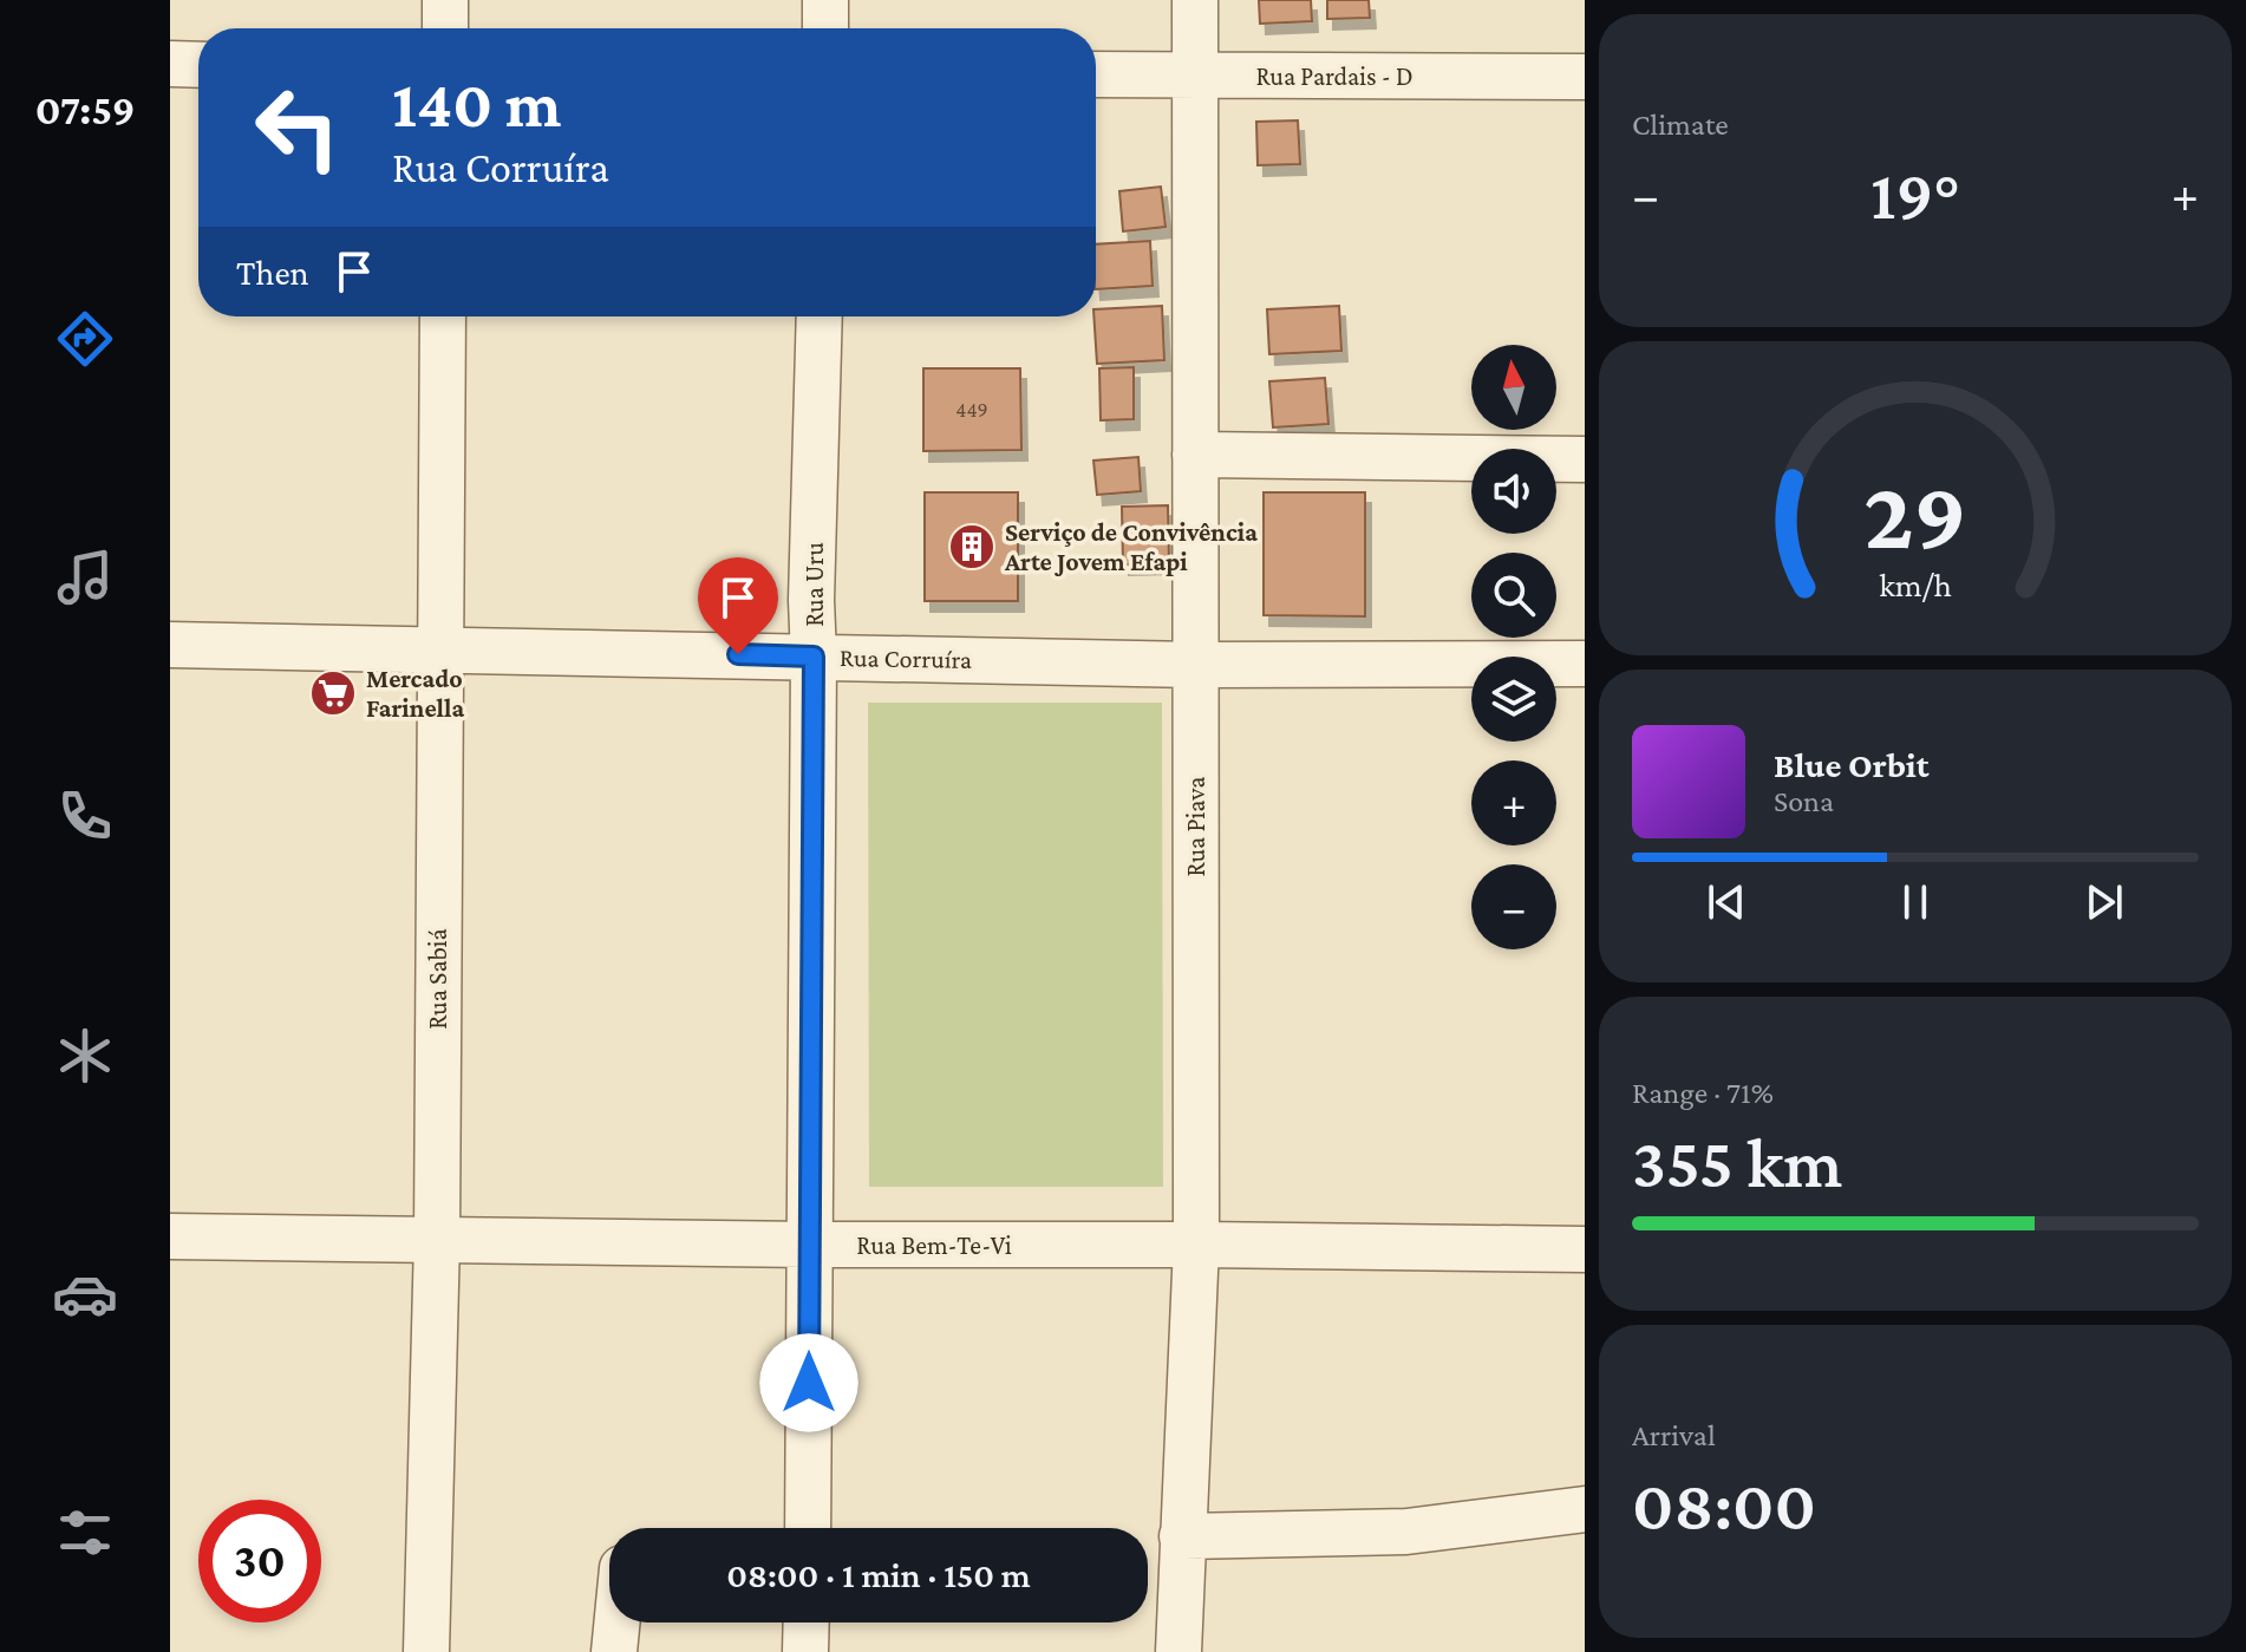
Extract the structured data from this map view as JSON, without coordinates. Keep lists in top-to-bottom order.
{
  "streets": {
    "street": [
      "Rua Pardais - D",
      "Rua Uru",
      "Rua Corruíra",
      "Rua Piava",
      "Rua Sabiá",
      "Rua Bem-Te-Vi"
    ]
  },
  "crossings": [
    ["Rua Pardais - D", "Rua Piava"],
    ["Rua Uru", "Rua Corruíra"],
    ["Rua Uru", "Rua Bem-Te-Vi"],
    ["Rua Corruíra", "Rua Piava"],
    ["Rua Corruíra", "Rua Sabiá"],
    ["Rua Piava", "Rua Bem-Te-Vi"],
    ["Rua Sabiá", "Rua Bem-Te-Vi"]
  ],
  "places": {
    "building": ["Serviço de Convivência Arte Jovem Efapi"],
    "supermarket": ["Mercado Farinella"]
  },
  "house_numbers": ["449"],
  "north": "top",
  "page": {
    "tabs": "07:59",
    "tile": [
      "Climate",
      ["Range · 71%", "355 km"],
      ["Arrival", "08:00"]
    ],
    "turn": ["140 m", "Rua Corruíra"],
    "heat": ["−", "19°", "+"],
    "then": "Then",
    "map_buttons": ["+", "−"],
    "song": ["Blue Orbit", "Sona"],
    "limit": "30",
    "trip": "08:00 · 1 min · 150 m",
    "gauge": ["29", "km/h"]
  }
}
